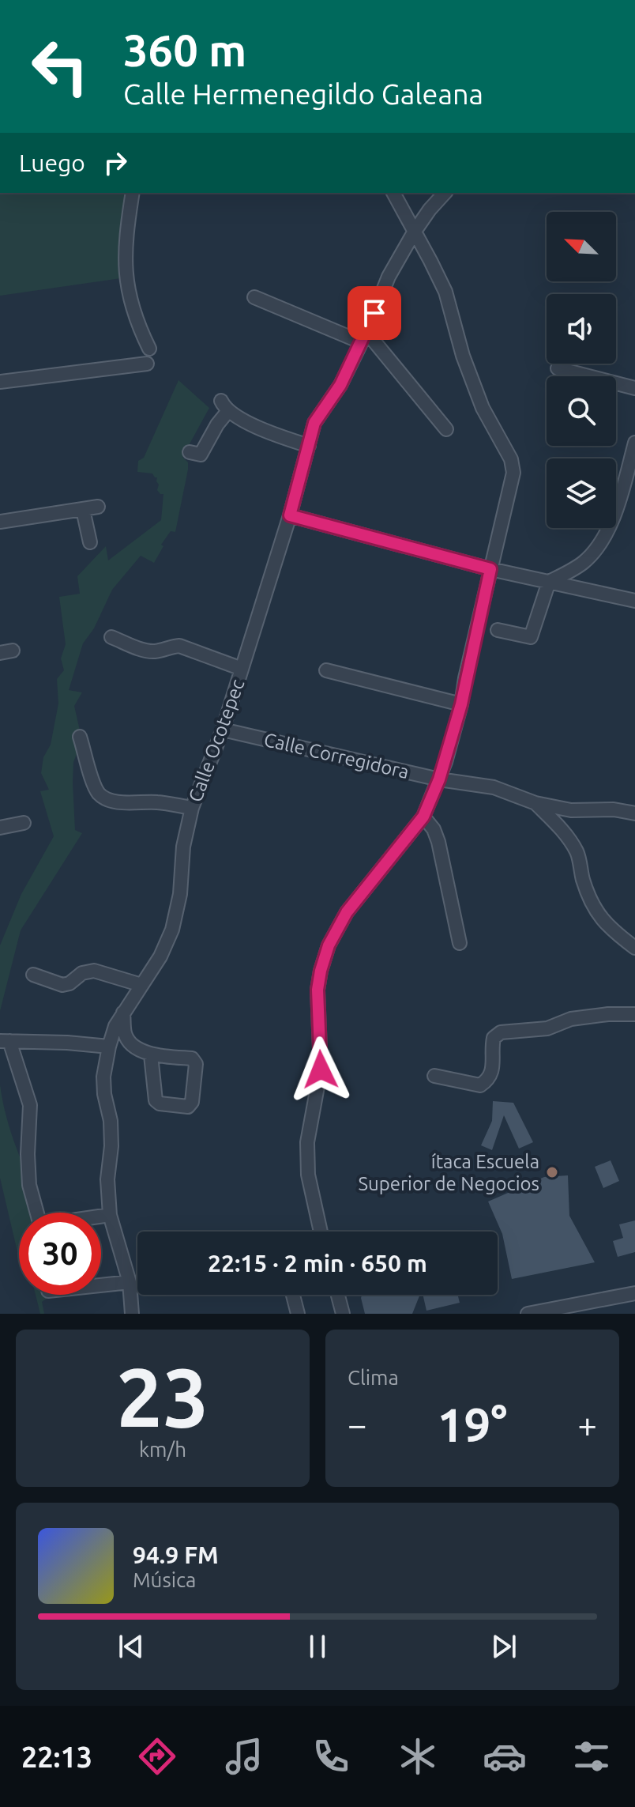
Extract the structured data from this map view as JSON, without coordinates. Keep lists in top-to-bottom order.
{
  "streets": {
    "street": ["Calle Ocotepec", "Calle Corregidora"]
  },
  "crossings": [
    ["Calle Ocotepec", "Calle Corregidora"]
  ],
  "places": ["ítaca Escuela Superior de Negocios"],
  "north": "top left",
  "page": {
    "turn": ["360 m", "Calle Hermenegildo Galeana"],
    "then": "Luego",
    "limit": "30",
    "trip": "22:15 · 2 min · 650 m",
    "tile": [
      ["23", "km/h"],
      "Clima"
    ],
    "heat": ["−", "19°", "+"],
    "song": ["94.9 FM", "Música"],
    "tabs": "22:13"
  }
}
